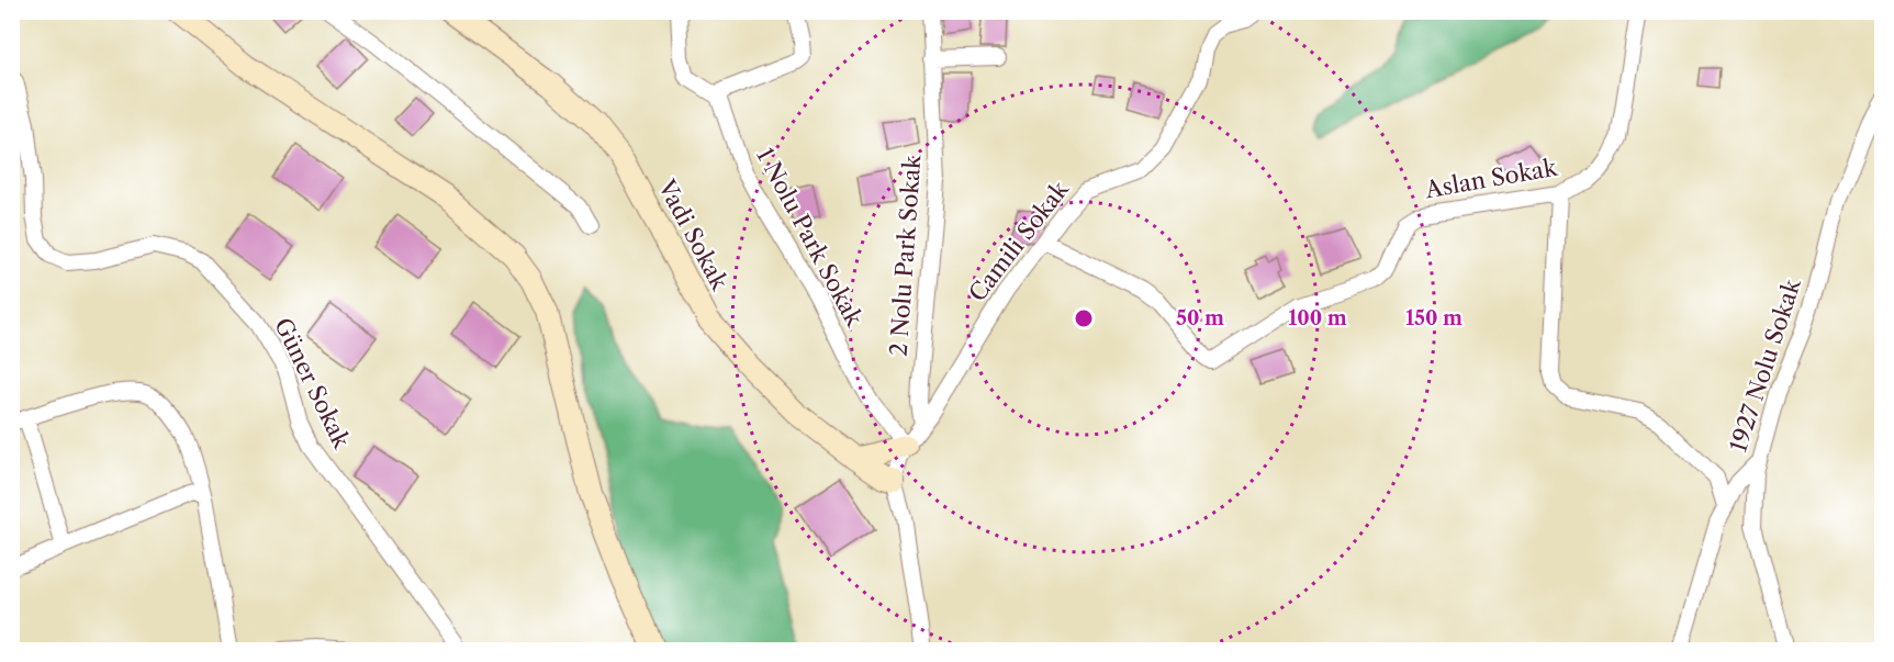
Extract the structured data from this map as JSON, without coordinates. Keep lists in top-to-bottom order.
{
  "streets": {
    "street": [
      "Aslan Sokak",
      "Vadi Sokak",
      "1 Nolu Park Sokak",
      "Camili Sokak",
      "2 Nolu Park Sokak",
      "1927 Nolu Sokak",
      "Güner Sokak"
    ]
  },
  "crossings": [
    ["Aslan Sokak", "Camili Sokak"],
    ["Vadi Sokak", "Camili Sokak"],
    ["1 Nolu Park Sokak", "Camili Sokak"],
    ["Camili Sokak", "2 Nolu Park Sokak"]
  ],
  "rings": ["50 m", "100 m", "150 m"]
}
